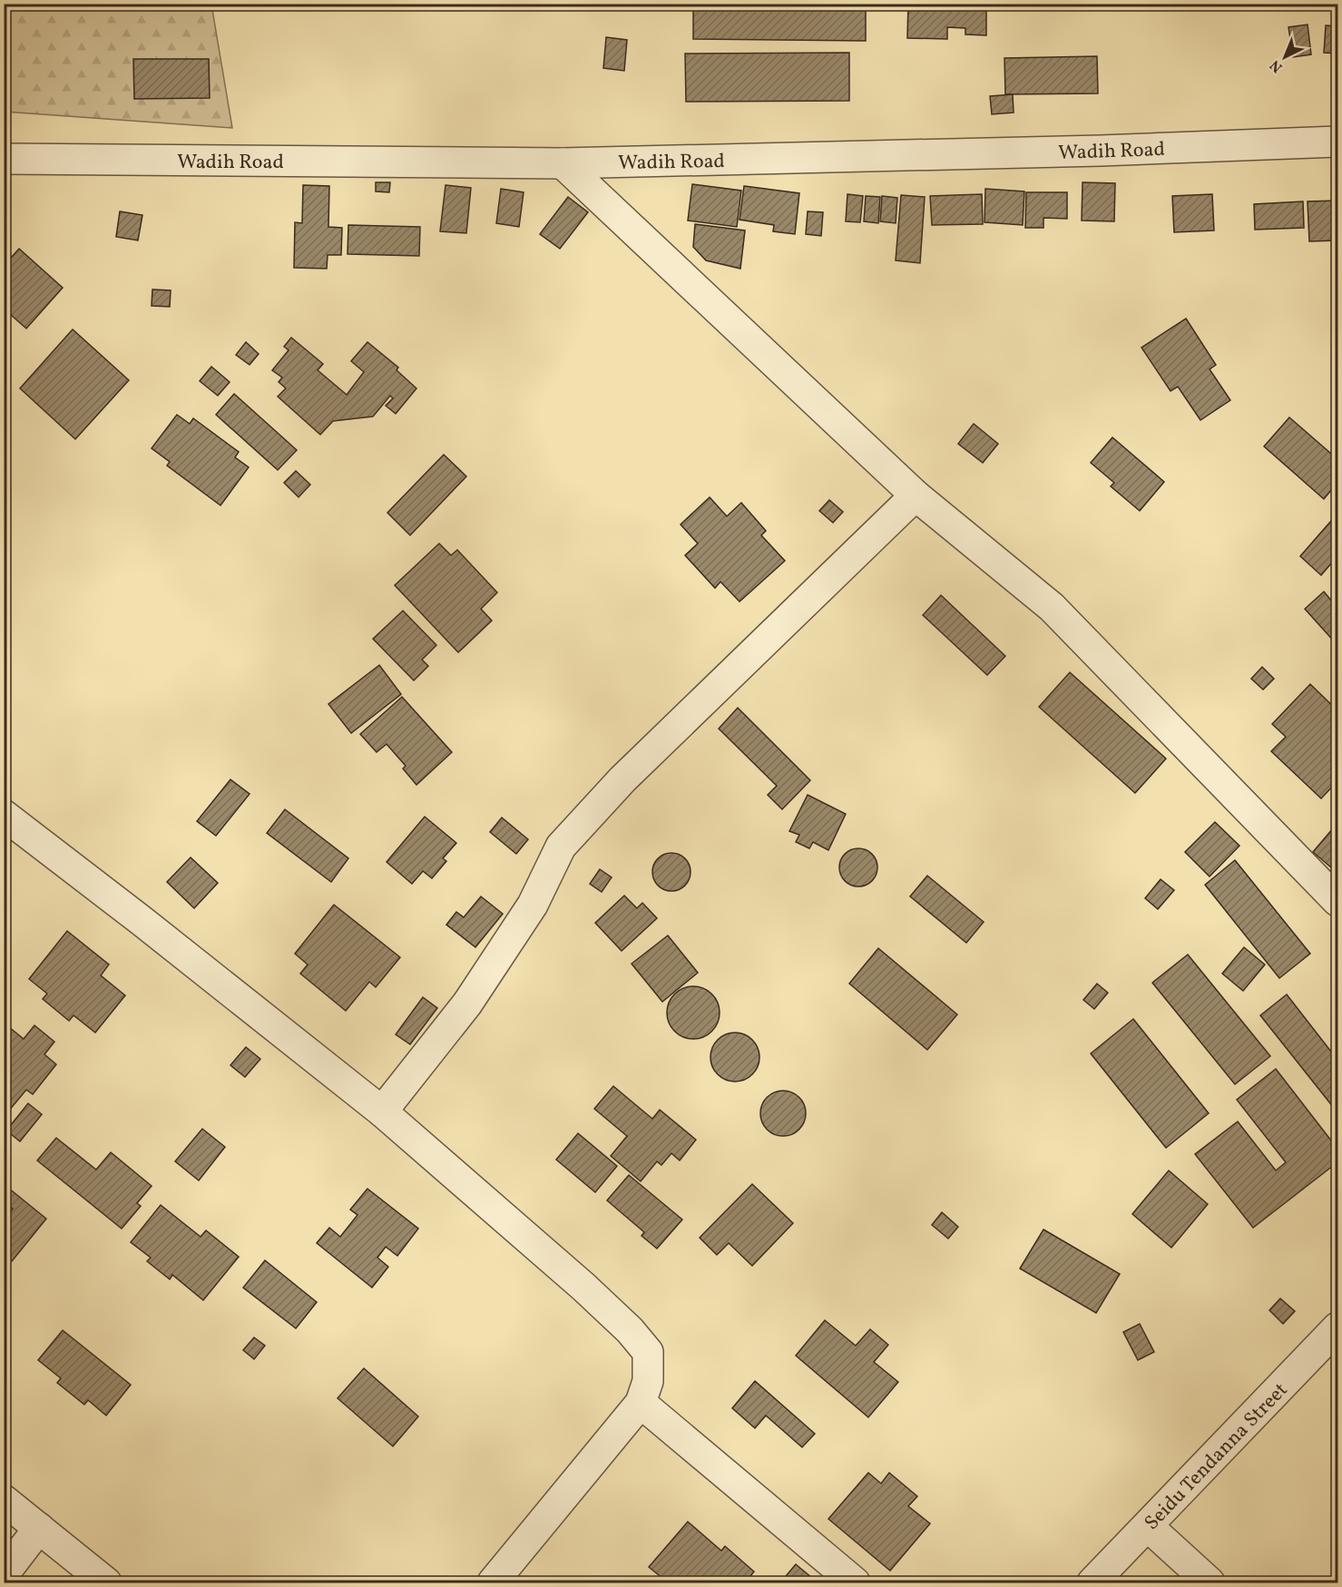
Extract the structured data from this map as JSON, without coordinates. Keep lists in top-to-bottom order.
{
  "streets": {
    "street": ["Wadih Road", "Seidu Tendanna Street"]
  },
  "north": "bottom left"
}
